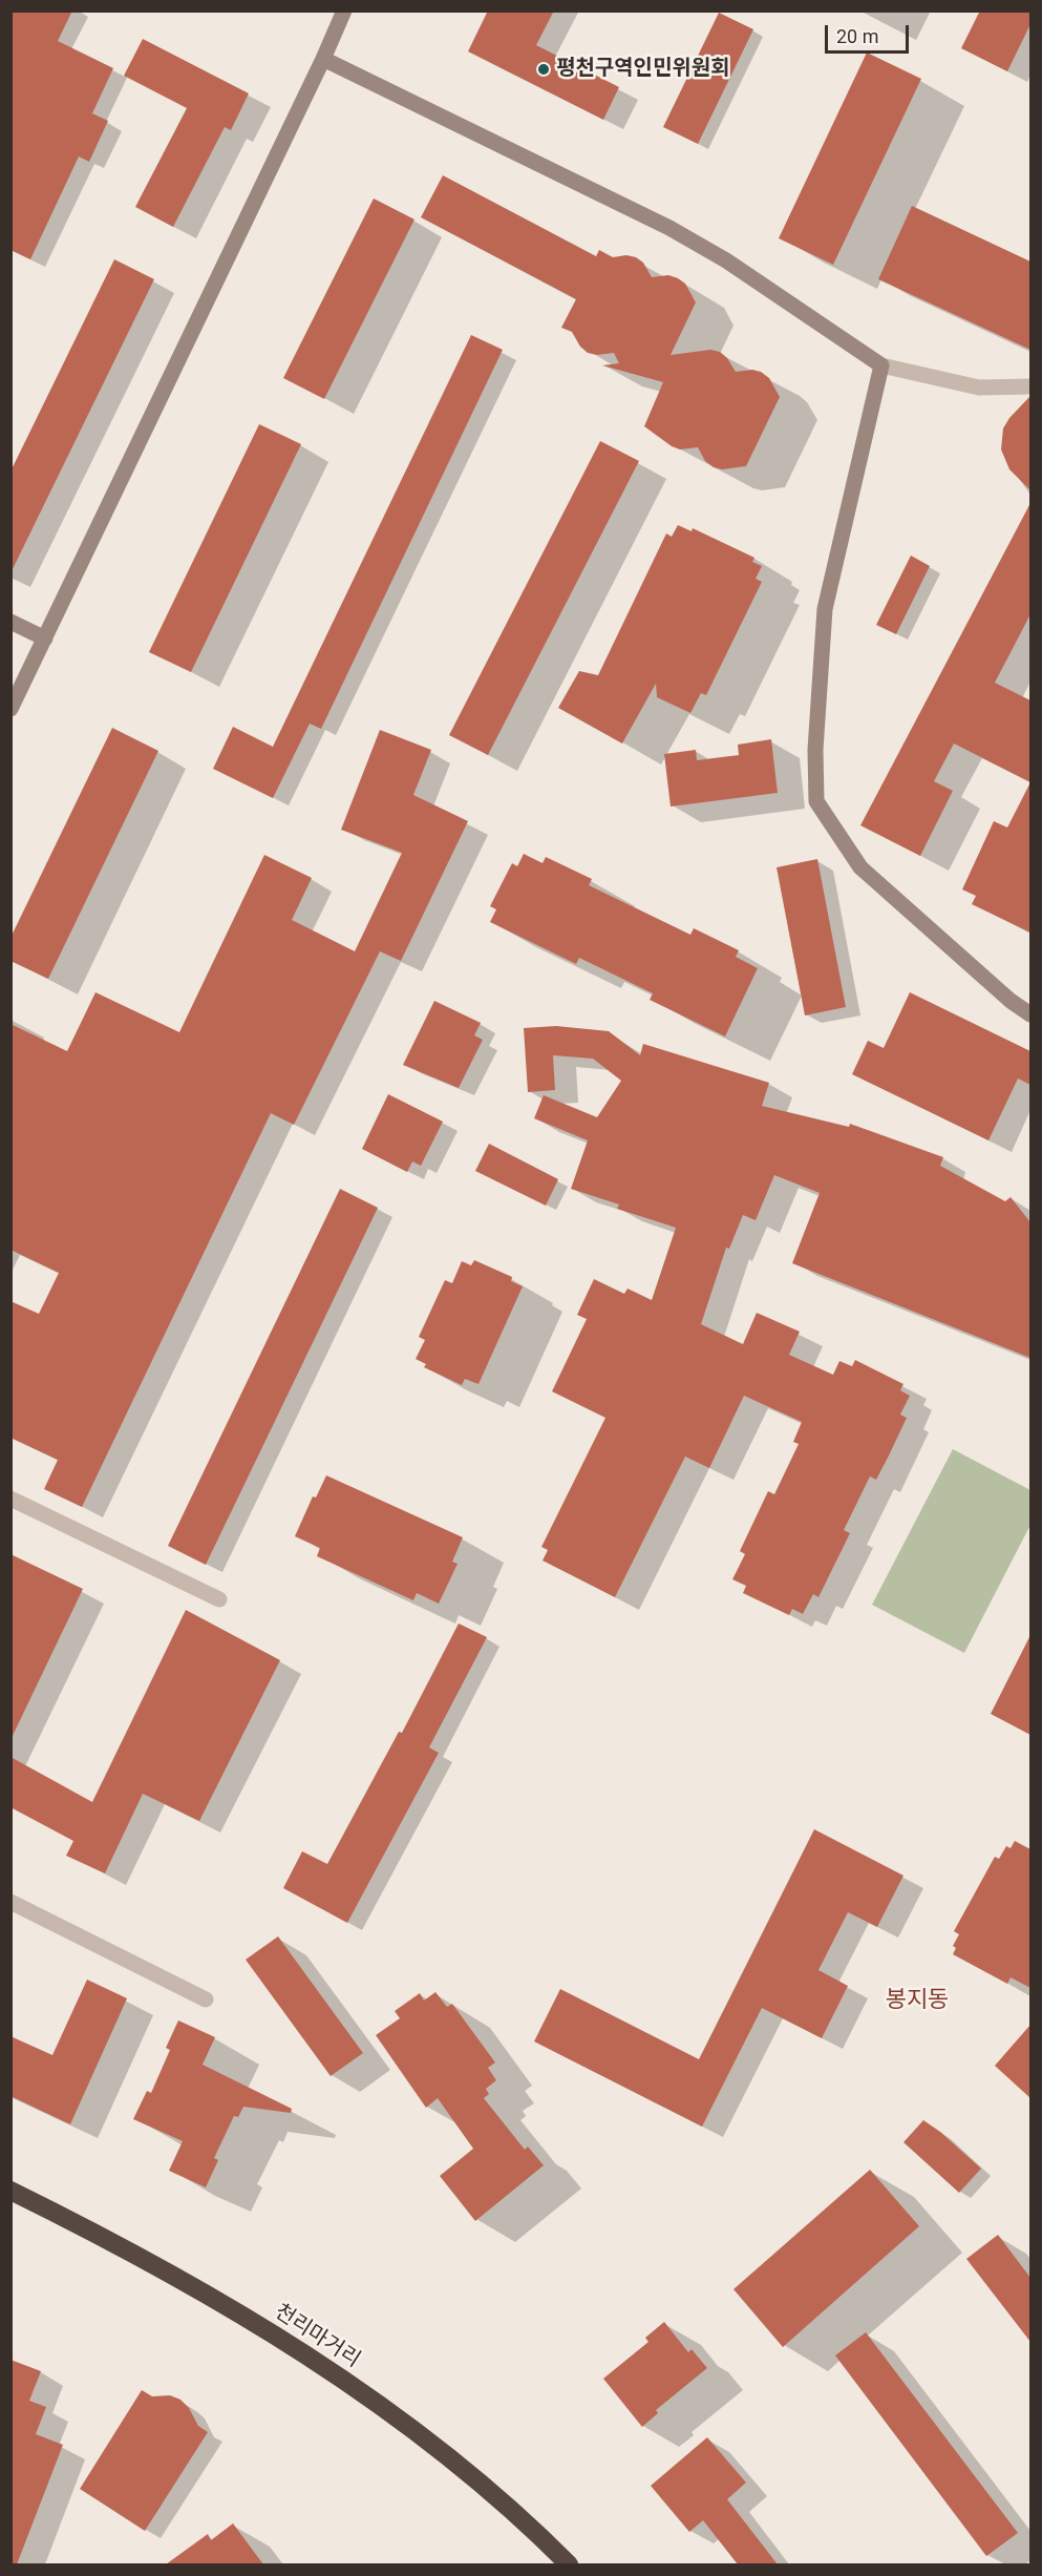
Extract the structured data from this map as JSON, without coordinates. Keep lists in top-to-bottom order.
{
  "streets": {
    "highway": ["천리마거리"]
  },
  "districts": ["봉지동"],
  "places": ["평천구역인민위원회"],
  "scale_bar": "20 m"
}
